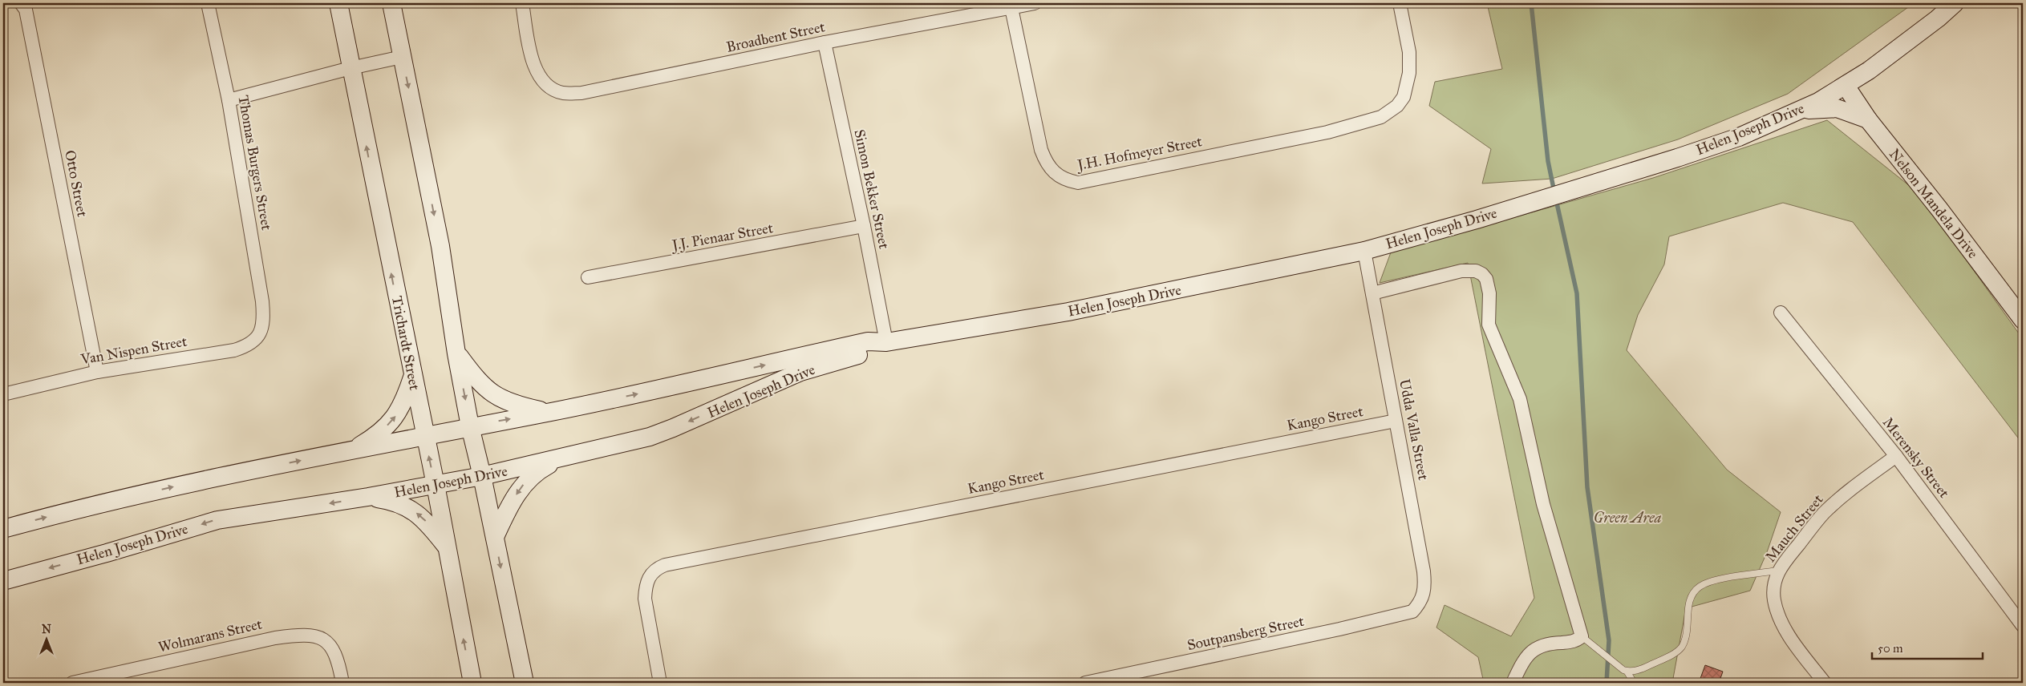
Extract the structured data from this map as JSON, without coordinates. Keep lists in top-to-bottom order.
{
  "streets": {
    "street": [
      "Broadbent Street",
      "Helen Joseph Drive",
      "J.H. Hofmeyer Street",
      "Thomas Burgers Street",
      "Otto Street",
      "Simon Bekker Street",
      "Nelson Mandela Drive",
      "J.J. Pienaar Street",
      "Trichardt Street",
      "Van Nispen Street",
      "Kango Street",
      "Udda Valla Street",
      "Merensky Street",
      "Mauch Street",
      "Soutpansberg Street",
      "Wolmarans Street"
    ]
  },
  "crossings": [
    ["Broadbent Street", "J.H. Hofmeyer Street"],
    ["Broadbent Street", "Simon Bekker Street"],
    ["Helen Joseph Drive", "Simon Bekker Street"],
    ["Helen Joseph Drive", "Nelson Mandela Drive"],
    ["Helen Joseph Drive", "Trichardt Street"],
    ["Helen Joseph Drive", "Udda Valla Street"],
    ["Thomas Burgers Street", "Van Nispen Street"],
    ["Otto Street", "Van Nispen Street"],
    ["Simon Bekker Street", "J.J. Pienaar Street"],
    ["Kango Street", "Udda Valla Street"],
    ["Udda Valla Street", "Soutpansberg Street"],
    ["Merensky Street", "Mauch Street"]
  ],
  "parks": ["Green Area"],
  "scale_bar": "50 m",
  "north": "top"
}
